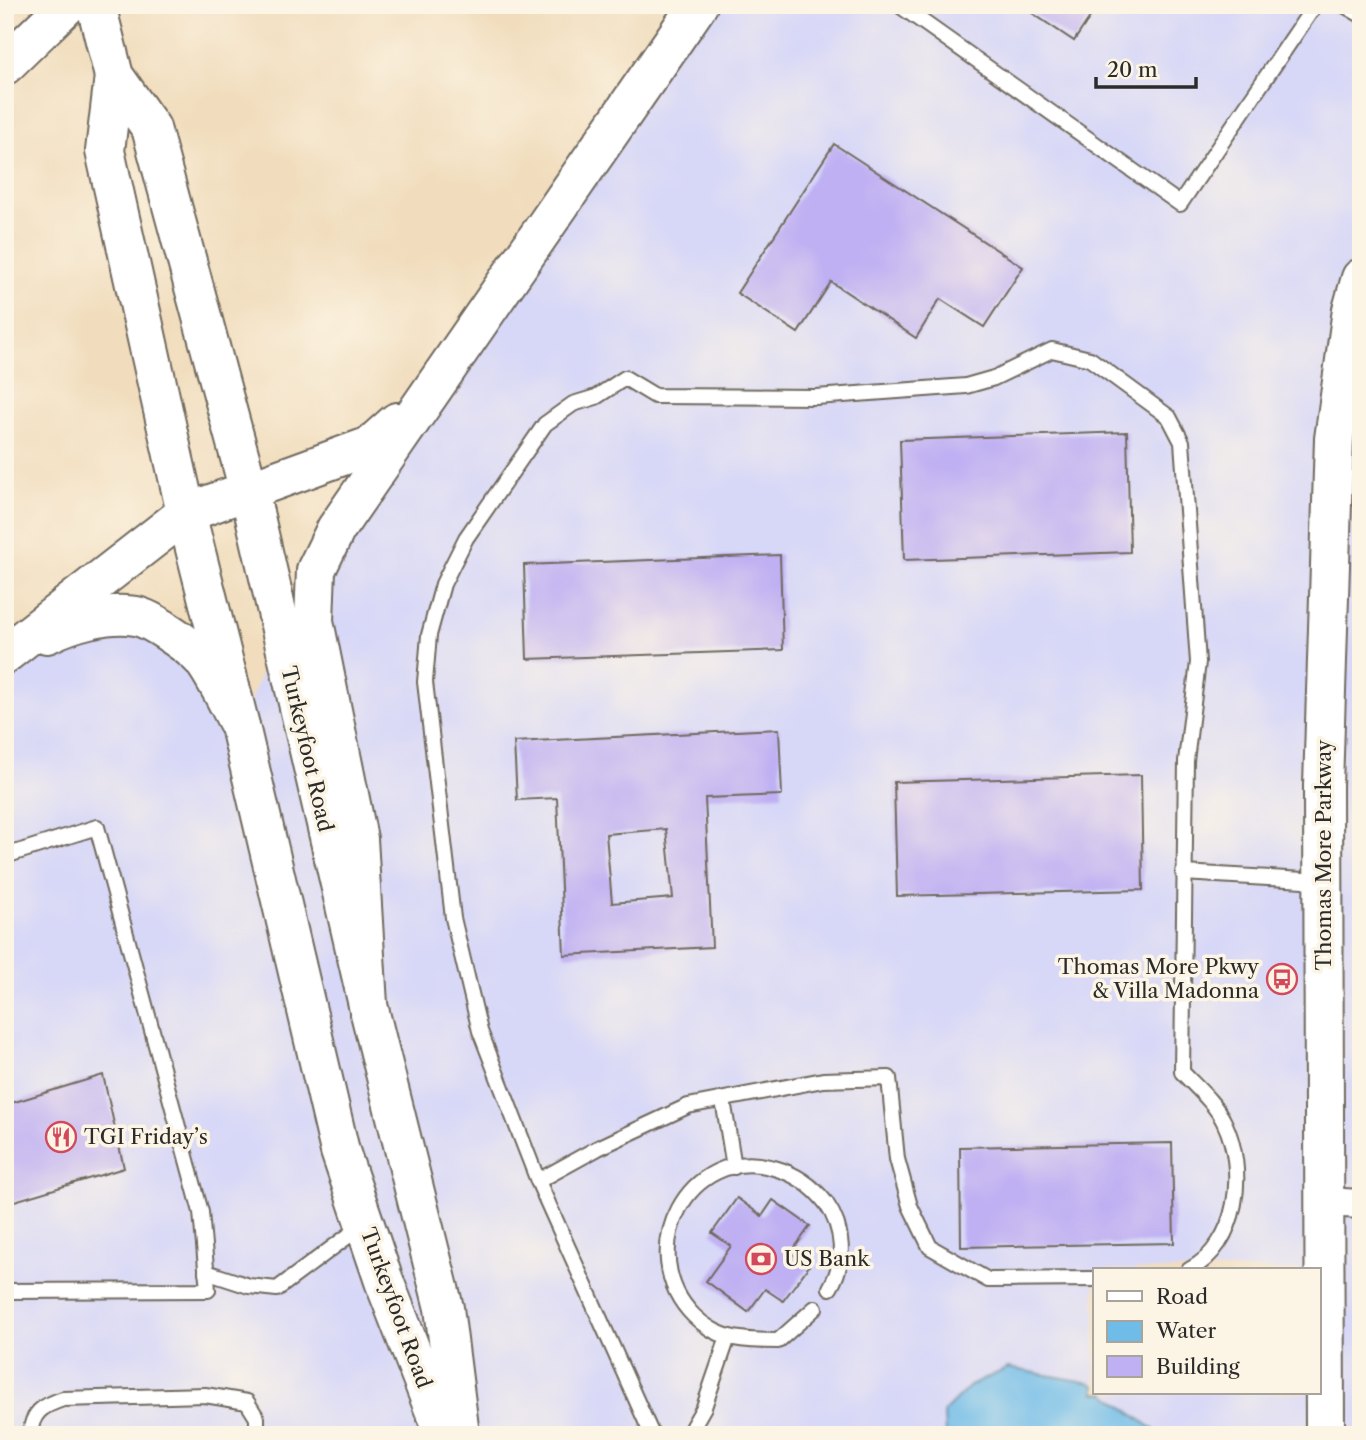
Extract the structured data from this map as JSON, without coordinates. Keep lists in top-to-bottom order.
{
  "streets": {
    "main road": ["Turkeyfoot Road", "Thomas More Parkway"]
  },
  "places": {
    "bus stop": ["Thomas More Pkwy & Villa Madonna"],
    "restaurant": ["TGI Friday’s"],
    "bank": ["US Bank"]
  },
  "legend": ["Road", "Water", "Building"],
  "scale_bar": "20 m"
}
